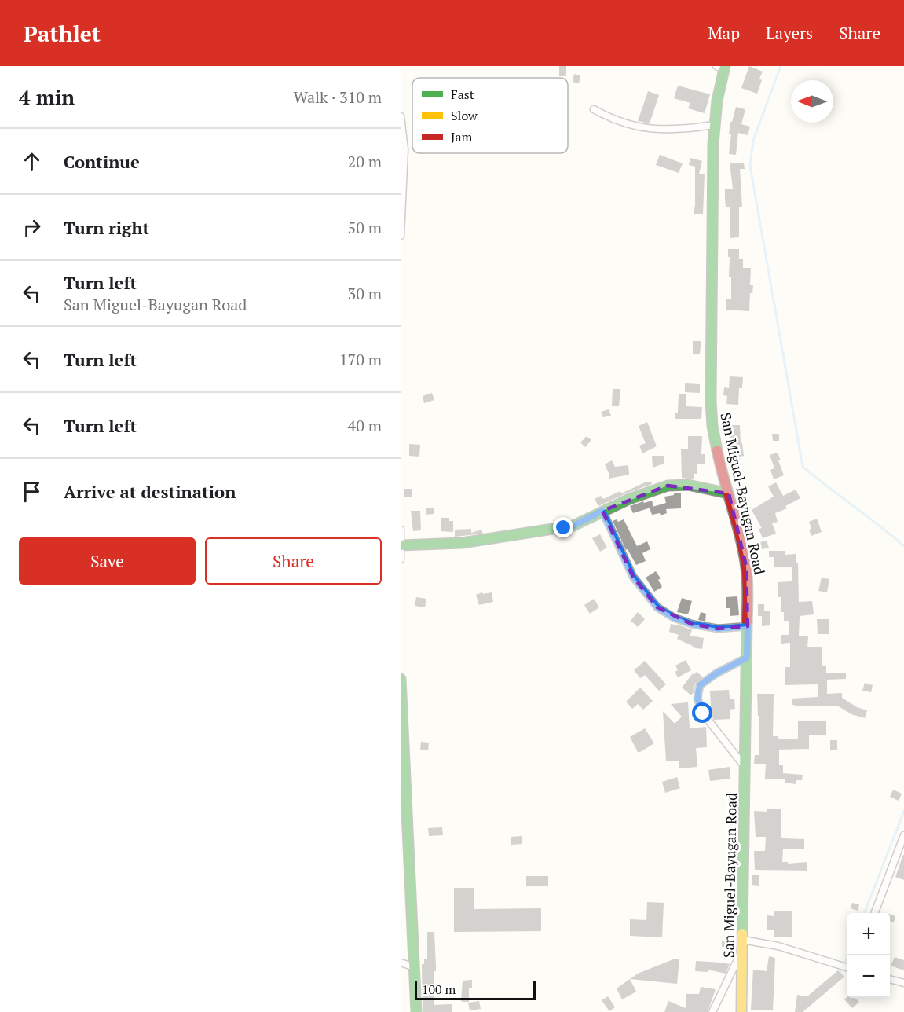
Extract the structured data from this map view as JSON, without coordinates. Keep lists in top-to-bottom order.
{
  "streets": {
    "main road": ["San Miguel-Bayugan Road"]
  },
  "legend": ["Fast", "Slow", "Jam"],
  "scale_bar": "100 m",
  "north": "left",
  "page": {
    "header": "Pathlet",
    "nav": ["Map", "Layers", "Share"],
    "heading": ["4 min", "Walk · 310 m"],
    "list": [
      ["Continue", "20 m"],
      ["Turn right", "50 m"],
      ["Turn left", "San Miguel-Bayugan Road", "30 m"],
      ["Turn left", "170 m"],
      ["Turn left", "40 m"],
      "Arrive at destination"
    ],
    "buttons": ["Save", "Share"],
    "map_buttons": ["+", "−"],
    "scale": "100 m"
  }
}
